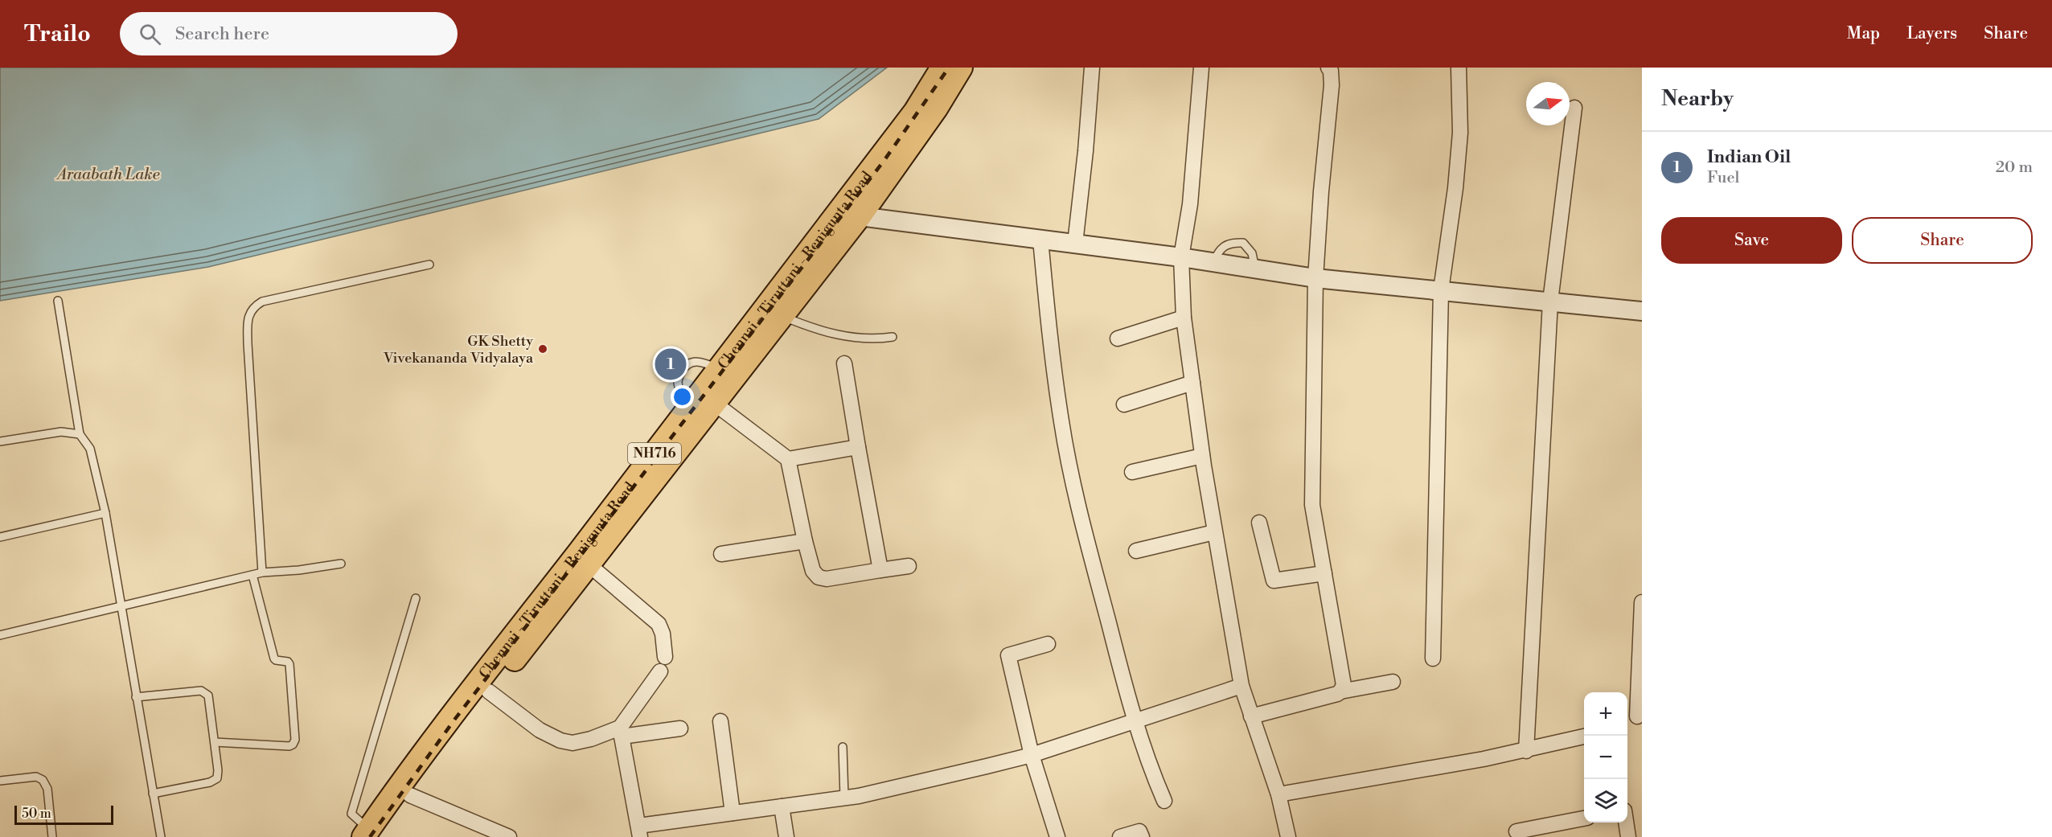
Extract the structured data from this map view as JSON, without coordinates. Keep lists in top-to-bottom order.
{
  "streets": {
    "highway": ["Chennai - Tiruttani - Renigunta Road", "NH716"]
  },
  "water": ["Araabath Lake"],
  "places": ["GK Shetty Vivekananda Vidyalaya"],
  "scale_bar": "50 m",
  "north": "right",
  "page": {
    "header": "Trailo",
    "search": "Search here",
    "nav": ["Map", "Layers", "Share"],
    "heading": "Nearby",
    "list": [
      {
        "mark": "1",
        "name": "Indian Oil",
        "note": "Fuel",
        "value": "20 m"
      }
    ],
    "buttons": ["Save", "Share"],
    "pins": "1",
    "map_buttons": ["+", "−"],
    "scale": "50 m"
  }
}
